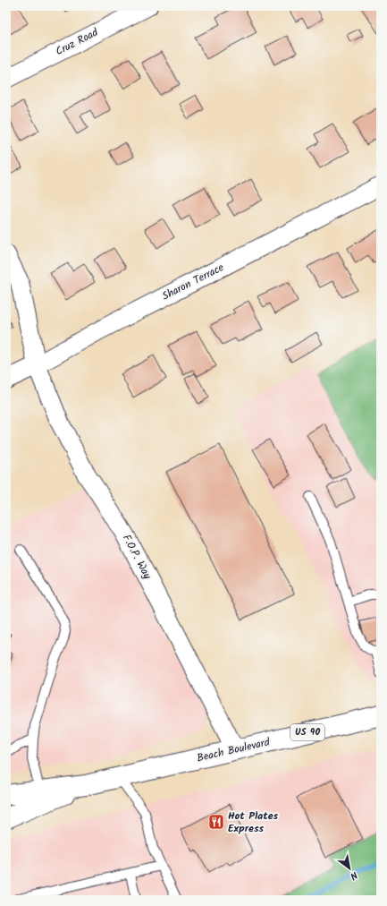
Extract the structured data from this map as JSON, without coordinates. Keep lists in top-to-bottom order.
{
  "streets": {
    "highway": ["US 90", "Beach Boulevard"],
    "street": ["Cruz Road", "Sharon Terrace", "F.O.P. Way"]
  },
  "crossings": [
    ["Sharon Terrace", "F.O.P. Way"],
    ["F.O.P. Way", "Beach Boulevard"]
  ],
  "places": {
    "restaurant": ["Hot Plates Express"]
  },
  "north": "bottom right"
}
